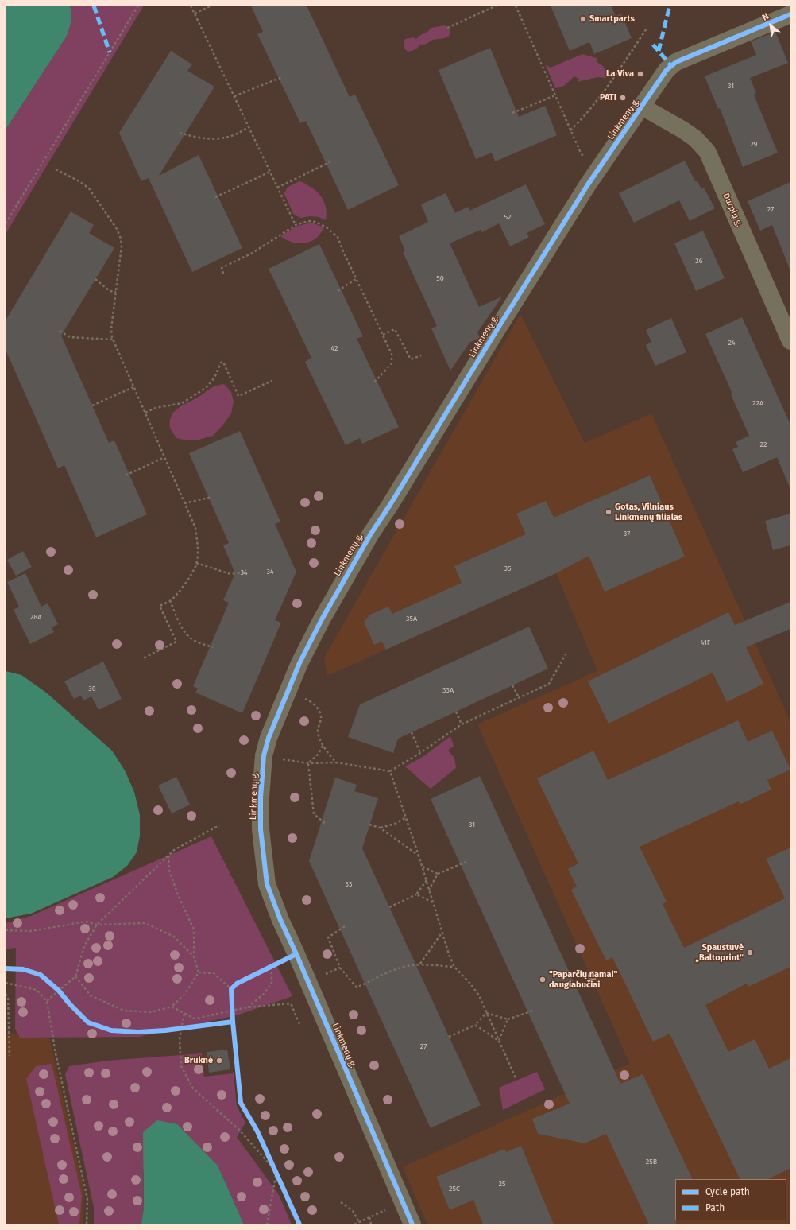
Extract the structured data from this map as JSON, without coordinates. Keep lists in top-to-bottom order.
{
  "streets": {
    "street": ["Linkmenų g.", "Durpių g."]
  },
  "crossings": [
    ["Linkmenų g.", "Durpių g."]
  ],
  "places": [
    "Smartparts",
    "La Viva",
    "PATI",
    "Gotas, Vilniaus Linkmenų filialas",
    "Spaustuvė „Baltoprint“",
    "\"Paparčių namai\" daugiabučiai",
    "Bruknė"
  ],
  "house_numbers": [
    "31",
    "29",
    "27",
    "52",
    "26",
    "50",
    "24",
    "42",
    "22A",
    "22",
    "37",
    "35",
    "34",
    "34",
    "28A",
    "35A",
    "41F",
    "30",
    "33A",
    "31",
    "33",
    "27",
    "25B",
    "25",
    "25C"
  ],
  "legend": ["Cycle path", "Path"],
  "north": "top left"
}
